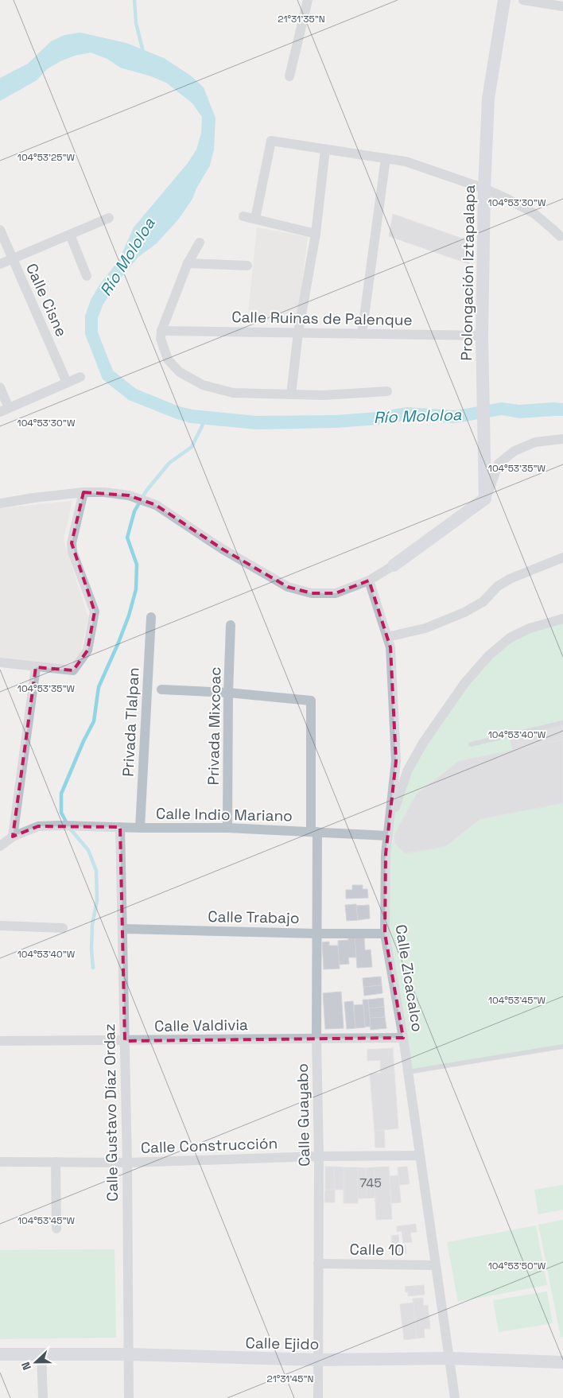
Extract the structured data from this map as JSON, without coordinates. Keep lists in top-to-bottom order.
{
  "streets": {
    "street": [
      "Prolongación Iztapalapa",
      "Calle Cisne",
      "Calle Ruinas de Palenque",
      "Privada Tlalpan",
      "Privada Mixcoac",
      "Calle Indio Mariano",
      "Calle Trabajo",
      "Calle Zicacalco",
      "Calle Valdivia",
      "Calle Gustavo Díaz Ordaz",
      "Calle Guayabo",
      "Calle Construcción",
      "Calle 10",
      "Calle Ejido"
    ]
  },
  "crossings": [
    ["Prolongación Iztapalapa", "Calle Ruinas de Palenque"],
    ["Privada Tlalpan", "Calle Indio Mariano"],
    ["Privada Mixcoac", "Calle Indio Mariano"],
    ["Privada Mixcoac", "Calle Guayabo"],
    ["Calle Indio Mariano", "Calle Zicacalco"],
    ["Calle Indio Mariano", "Calle Gustavo Díaz Ordaz"],
    ["Calle Indio Mariano", "Calle Guayabo"],
    ["Calle Trabajo", "Calle Zicacalco"],
    ["Calle Trabajo", "Calle Gustavo Díaz Ordaz"],
    ["Calle Trabajo", "Calle Guayabo"],
    ["Calle Zicacalco", "Calle Valdivia"],
    ["Calle Zicacalco", "Calle Construcción"],
    ["Calle Zicacalco", "Calle 10"],
    ["Calle Zicacalco", "Calle Ejido"],
    ["Calle Valdivia", "Calle Gustavo Díaz Ordaz"],
    ["Calle Valdivia", "Calle Guayabo"],
    ["Calle Gustavo Díaz Ordaz", "Calle Construcción"],
    ["Calle Gustavo Díaz Ordaz", "Calle Ejido"],
    ["Calle Guayabo", "Calle Construcción"],
    ["Calle Guayabo", "Calle 10"],
    ["Calle Guayabo", "Calle Ejido"]
  ],
  "water": ["Río Mololoa"],
  "house_numbers": ["745"],
  "north": "left",
  "coordinates": [
    "21°31'35\"N",
    "104°53'25\"W",
    "104°53'30\"W",
    "104°53'35\"W",
    "104°53'40\"W",
    "104°53'45\"W",
    "104°53'50\"W",
    "21°31'45\"N"
  ]
}
